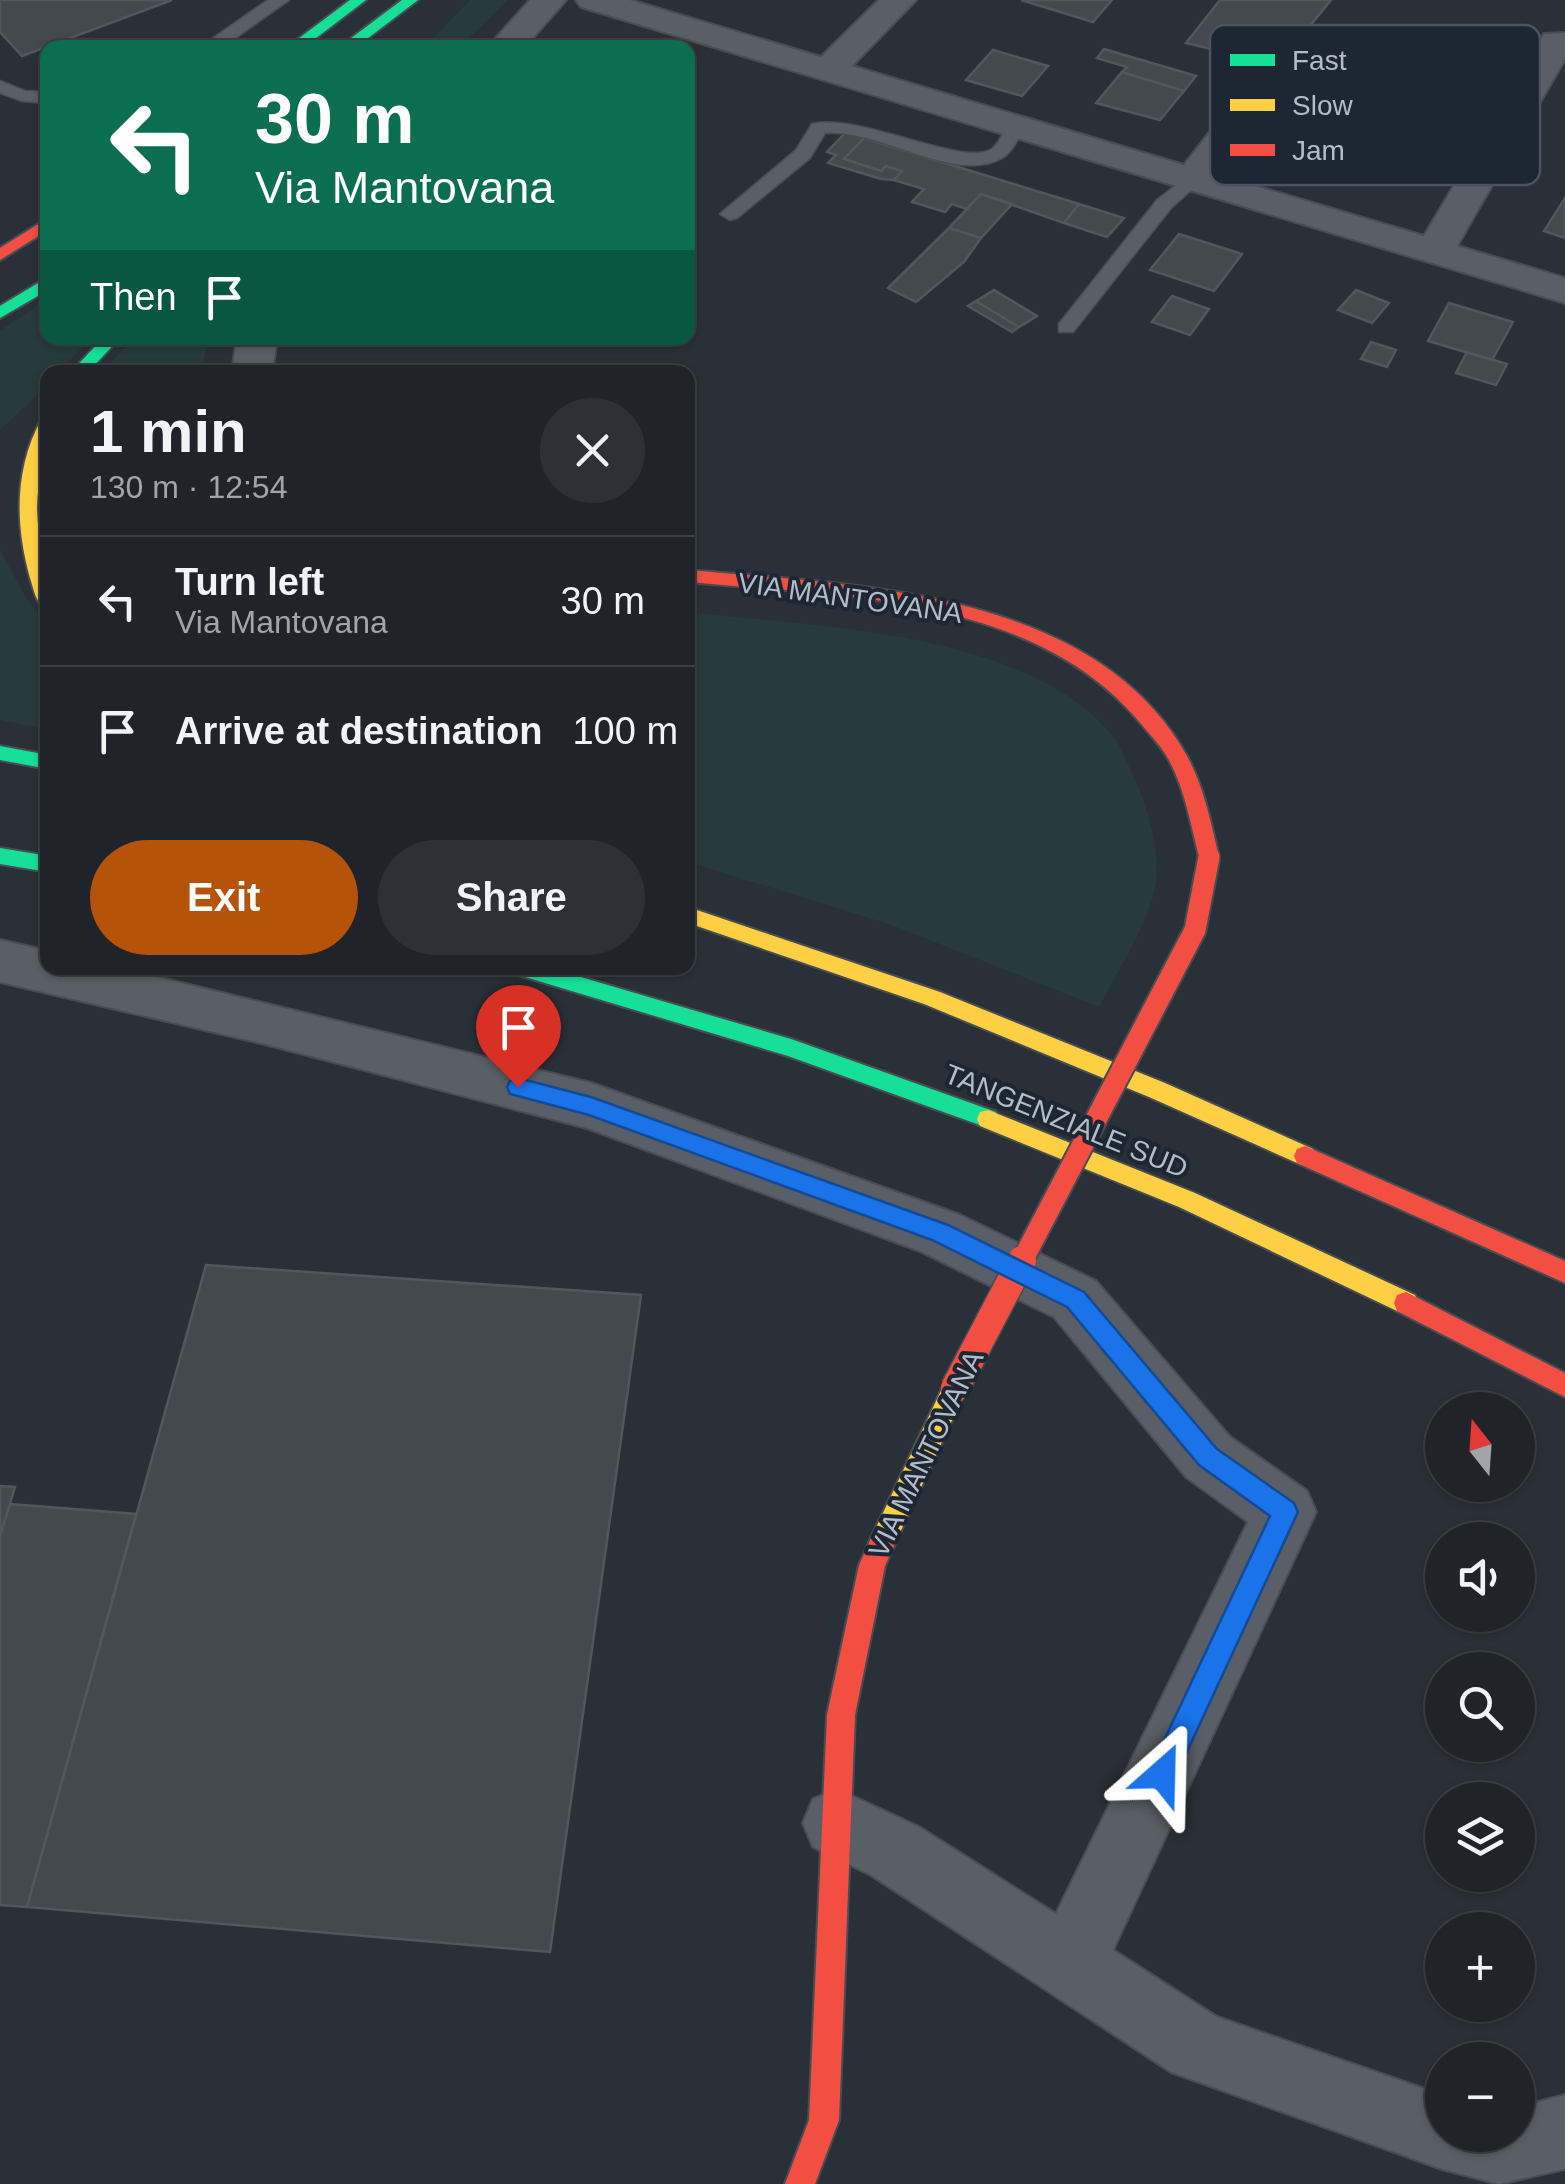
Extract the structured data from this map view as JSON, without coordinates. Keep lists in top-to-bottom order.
{
  "streets": {
    "main road": ["VIA MANTOVANA", "TANGENZIALE SUD"]
  },
  "legend": ["Fast", "Slow", "Jam"],
  "north": "top",
  "page": {
    "turn": ["30 m", "Via Mantovana"],
    "then": "Then",
    "heading": ["1 min", "130 m · 12:54"],
    "list": [
      {
        "name": "Turn left",
        "note": "Via Mantovana",
        "value": "30 m"
      },
      {
        "name": "Arrive at destination",
        "value": "100 m"
      }
    ],
    "buttons": ["Exit", "Share"],
    "map_buttons": ["+", "−"]
  }
}
